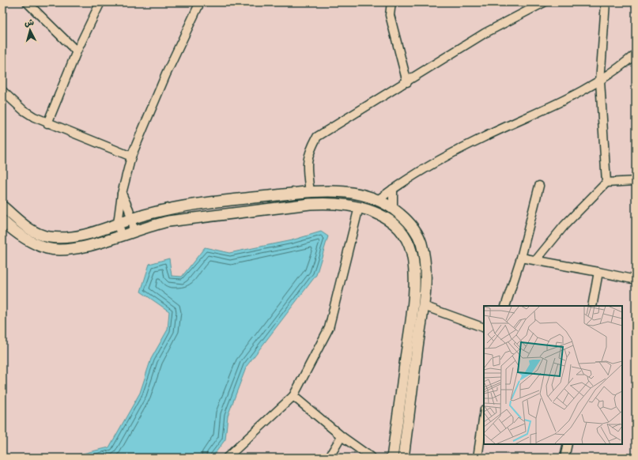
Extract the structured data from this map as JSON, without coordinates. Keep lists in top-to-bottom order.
{
  "north": "top"
}
